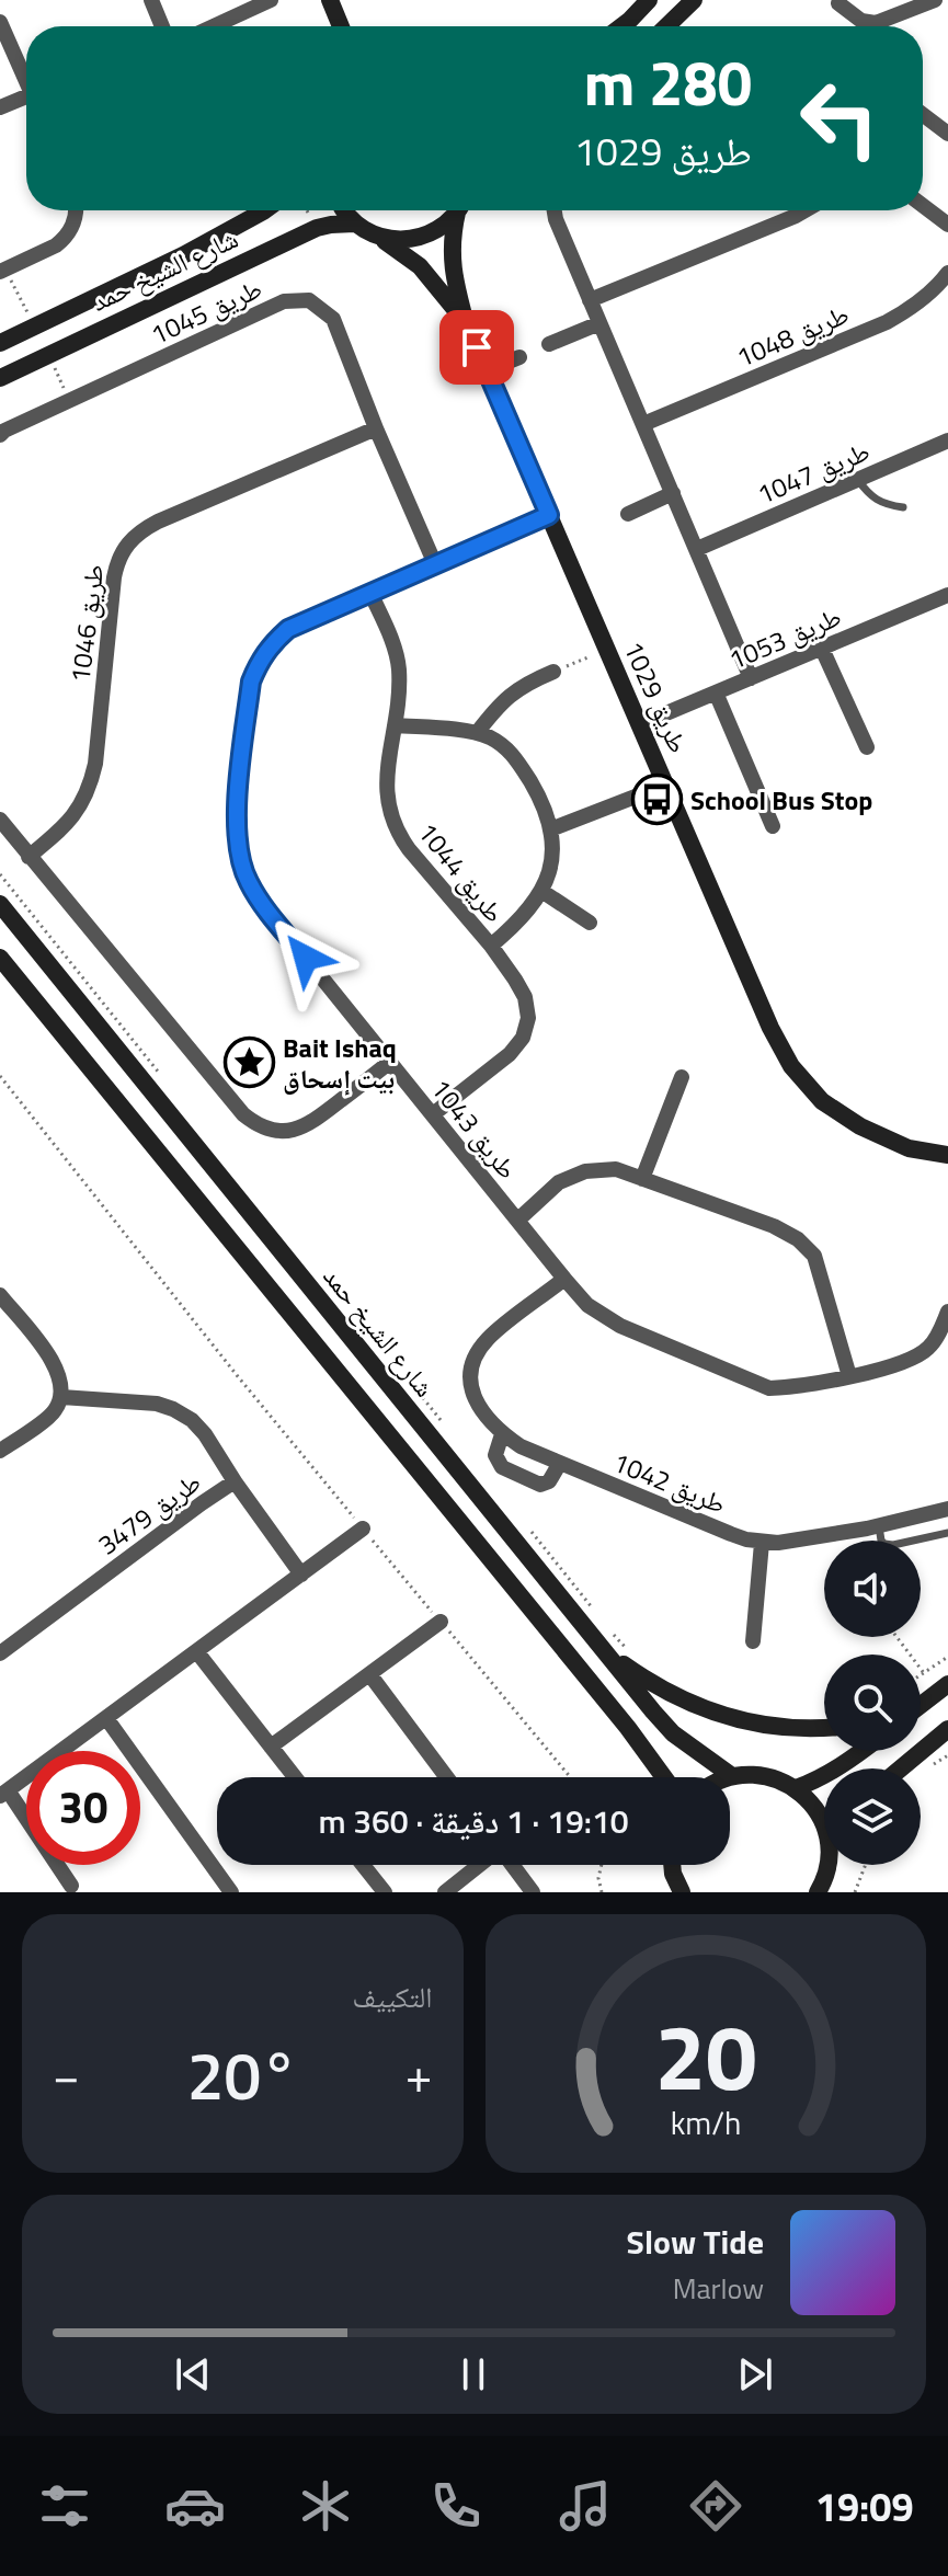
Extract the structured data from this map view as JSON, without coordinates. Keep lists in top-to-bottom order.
{
  "streets": {
    "main road": ["شارع الشيخ حمد", "طريق 1029"],
    "street": [
      "طريق 1045",
      "طريق 1048",
      "طريق 1047",
      "طريق 1046",
      "طريق 1053",
      "طريق 1044",
      "طريق 1043",
      "طريق 1042",
      "طريق 3479"
    ]
  },
  "crossings": [
    ["شارع الشيخ حمد", "طريق 1029"],
    ["طريق 1045", "طريق 1046"],
    ["طريق 1045", "طريق 1043"],
    ["طريق 1053", "طريق 1029"],
    ["طريق 1029", "طريق 1043"],
    ["طريق 1044", "طريق 1043"],
    ["طريق 1043", "طريق 1042"]
  ],
  "places": {
    "bus stop": ["School Bus Stop"],
    "place": ["Bait Ishaq بيت إسحاق"]
  },
  "page": {
    "turn": ["280 m", "طريق 1029"],
    "limit": "30",
    "trip": "19:10 · 1 دقيقة · 360 m",
    "tile": "التكييف",
    "heat": ["−", "20°", "+"],
    "song": ["Slow Tide", "Marlow"],
    "tabs": "19:09",
    "gauge": ["20", "km/h"]
  }
}
